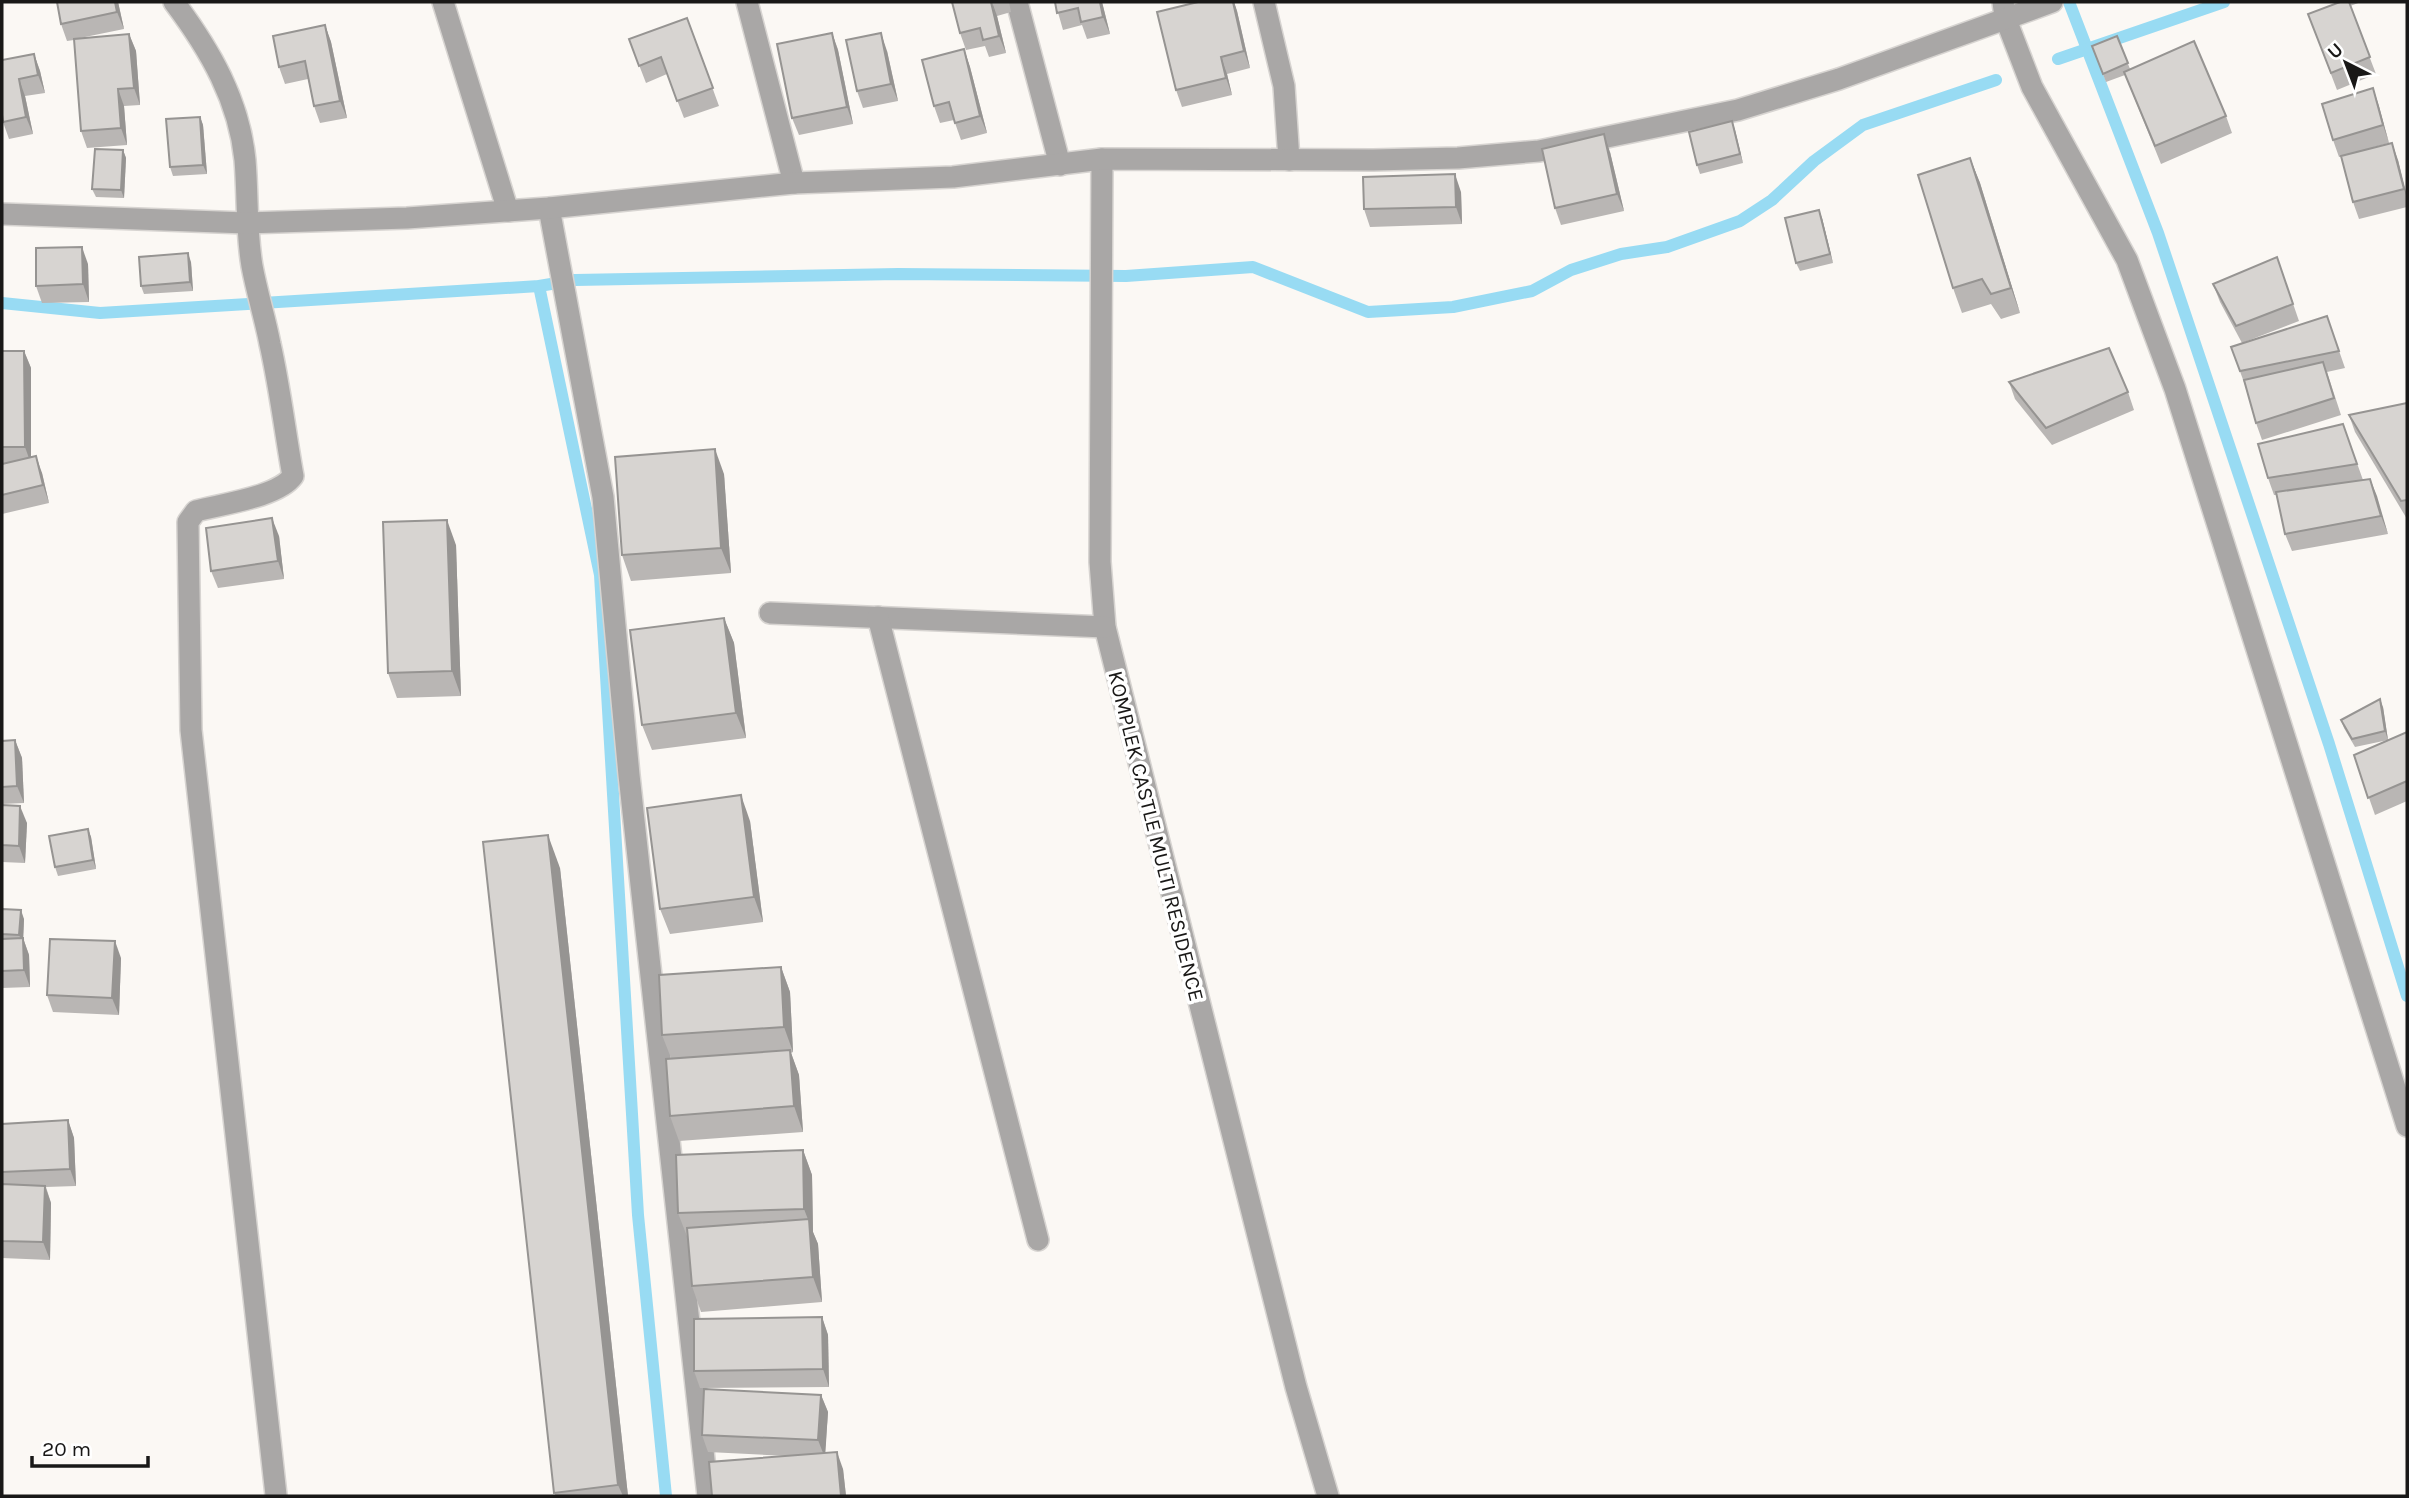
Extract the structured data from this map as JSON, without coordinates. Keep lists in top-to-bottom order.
{
  "streets": {
    "street": ["KOMPLEK CASTLE MULTI RESIDENCE"]
  },
  "scale_bar": "20 m",
  "north": "top left"
}
